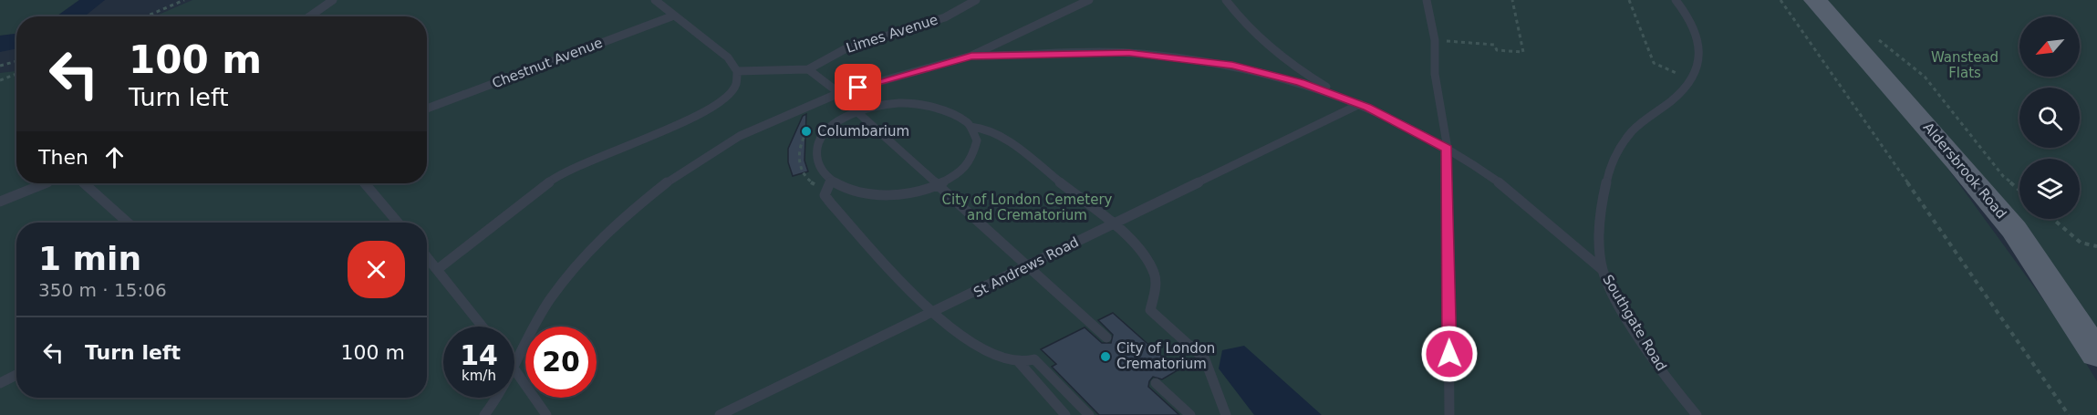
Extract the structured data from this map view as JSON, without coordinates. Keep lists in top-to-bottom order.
{
  "streets": {
    "main road": ["Aldersbrook Road"],
    "lane": [
      "Limes Avenue",
      "Chestnut Avenue",
      "St Andrews Road",
      "Southgate Road"
    ]
  },
  "parks": ["Wanstead Flats", "City of London Cemetery and Crematorium"],
  "places": ["Columbarium", "City of London Crematorium"],
  "north": "bottom left",
  "page": {
    "turn": ["100 m", "Turn left"],
    "then": "Then",
    "heading": ["1 min", "350 m · 15:06"],
    "list": [
      {
        "name": "Turn left",
        "value": "100 m"
      }
    ],
    "speed": "14 km/h",
    "limit": "20"
  }
}
